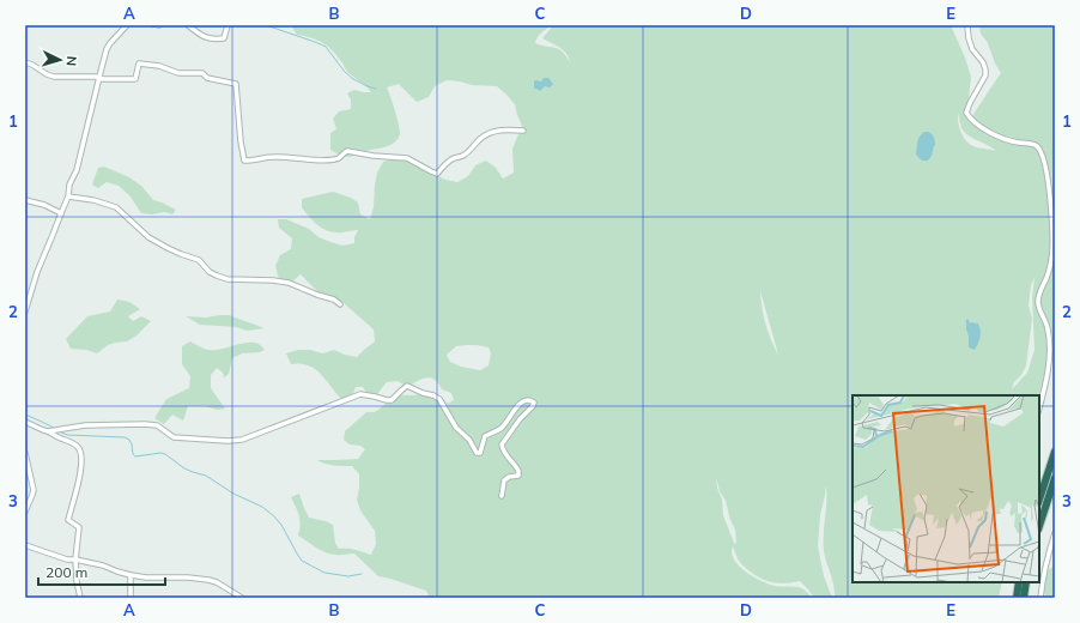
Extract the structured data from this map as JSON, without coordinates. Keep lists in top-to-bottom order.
{
  "scale_bar": "200 m",
  "north": "right",
  "grid": {
    "columns": [
      "A",
      "B",
      "C",
      "D",
      "E"
    ],
    "rows": ["1", "2", "3"]
  }
}
